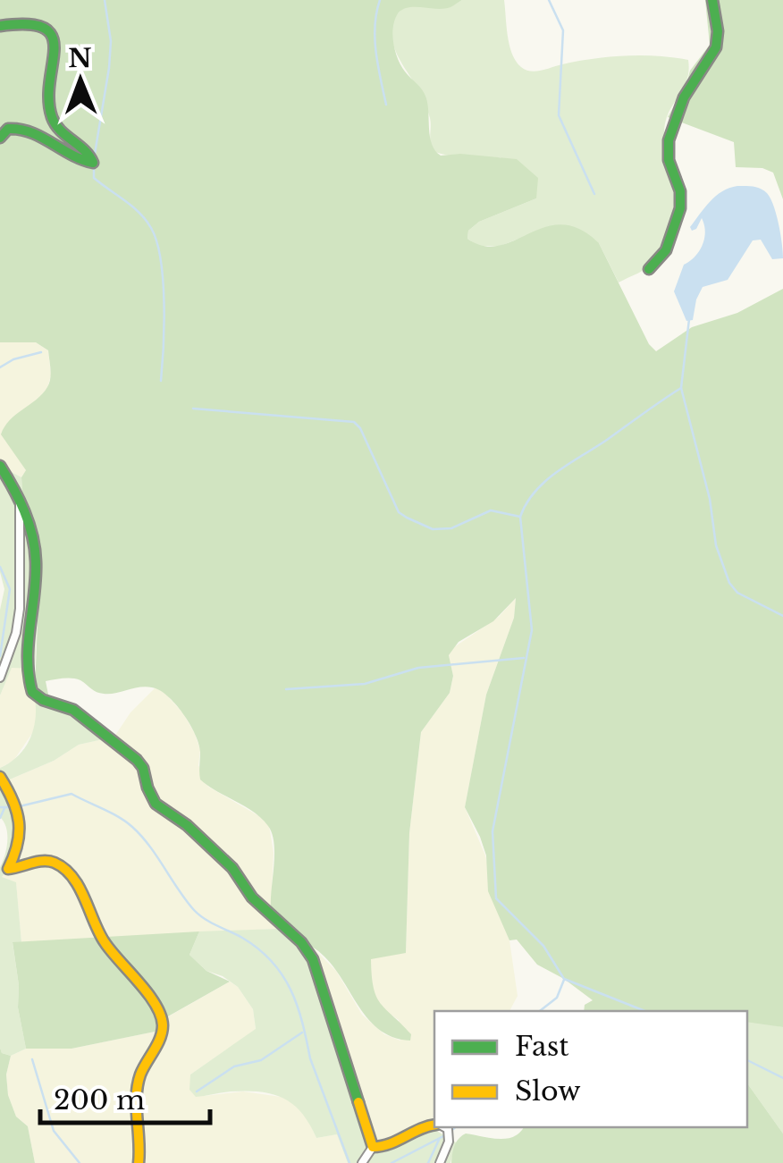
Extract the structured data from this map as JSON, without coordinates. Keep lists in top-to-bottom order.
{
  "legend": ["Fast", "Slow"],
  "scale_bar": "200 m",
  "north": "top"
}
